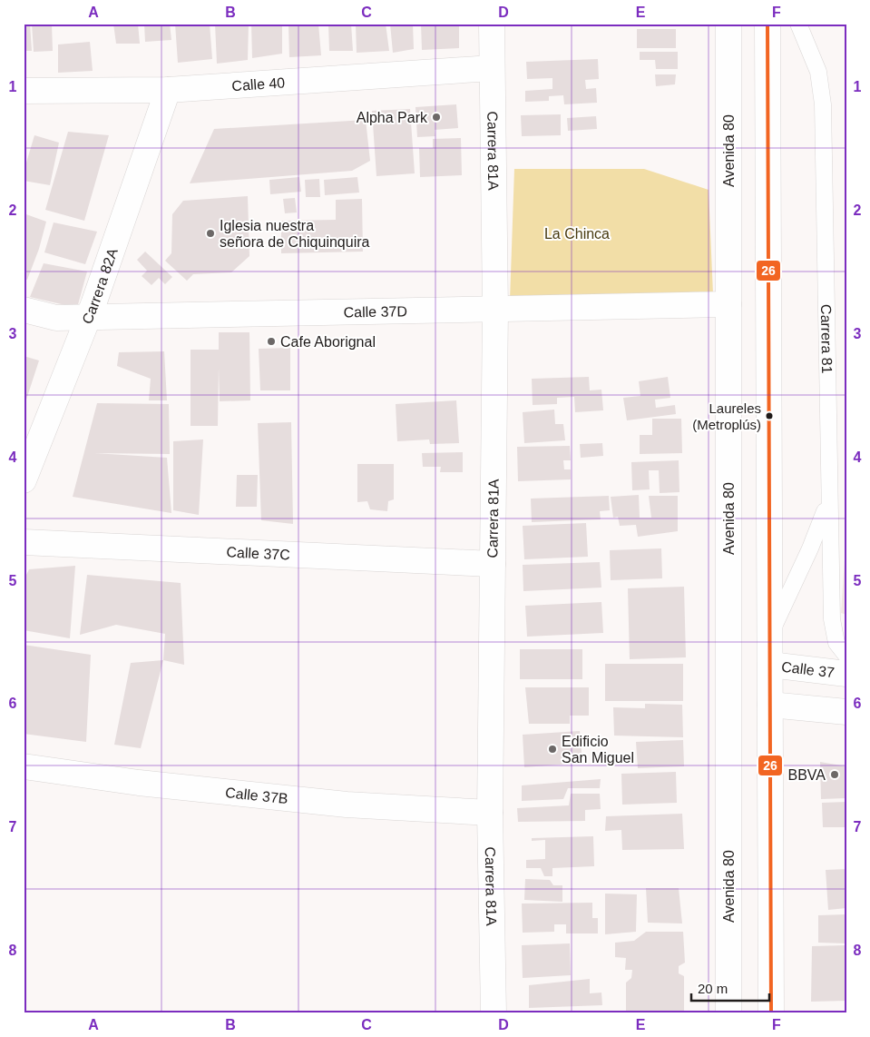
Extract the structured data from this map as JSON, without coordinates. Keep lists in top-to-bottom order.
{
  "streets": {
    "street": [
      "Calle 40",
      "Carrera 81A",
      "Avenida 80",
      "Carrera 82A",
      "Calle 37D",
      "Calle 37C",
      "Calle 37",
      "Calle 37B"
    ],
    "lane": ["Carrera 81"]
  },
  "crossings": [
    ["Calle 40", "Carrera 81A"],
    ["Calle 40", "Carrera 82A"],
    ["Carrera 81A", "Calle 37D"],
    ["Carrera 81A", "Calle 37C"],
    ["Carrera 81A", "Calle 37B"],
    ["Avenida 80", "Calle 37D"],
    ["Carrera 82A", "Calle 37D"]
  ],
  "parks": ["La Chinca"],
  "places": [
    "Alpha Park",
    "Iglesia nuestra señora de Chiquinquira",
    "Cafe Aborignal",
    "Laureles (Metroplús)",
    "Edificio San Miguel",
    "BBVA"
  ],
  "lines": ["transit line 26"],
  "scale_bar": "20 m",
  "grid": {
    "columns": [
      "A",
      "B",
      "C",
      "D",
      "E",
      "F"
    ],
    "rows": [
      "1",
      "2",
      "3",
      "4",
      "5",
      "6",
      "7",
      "8"
    ]
  }
}
